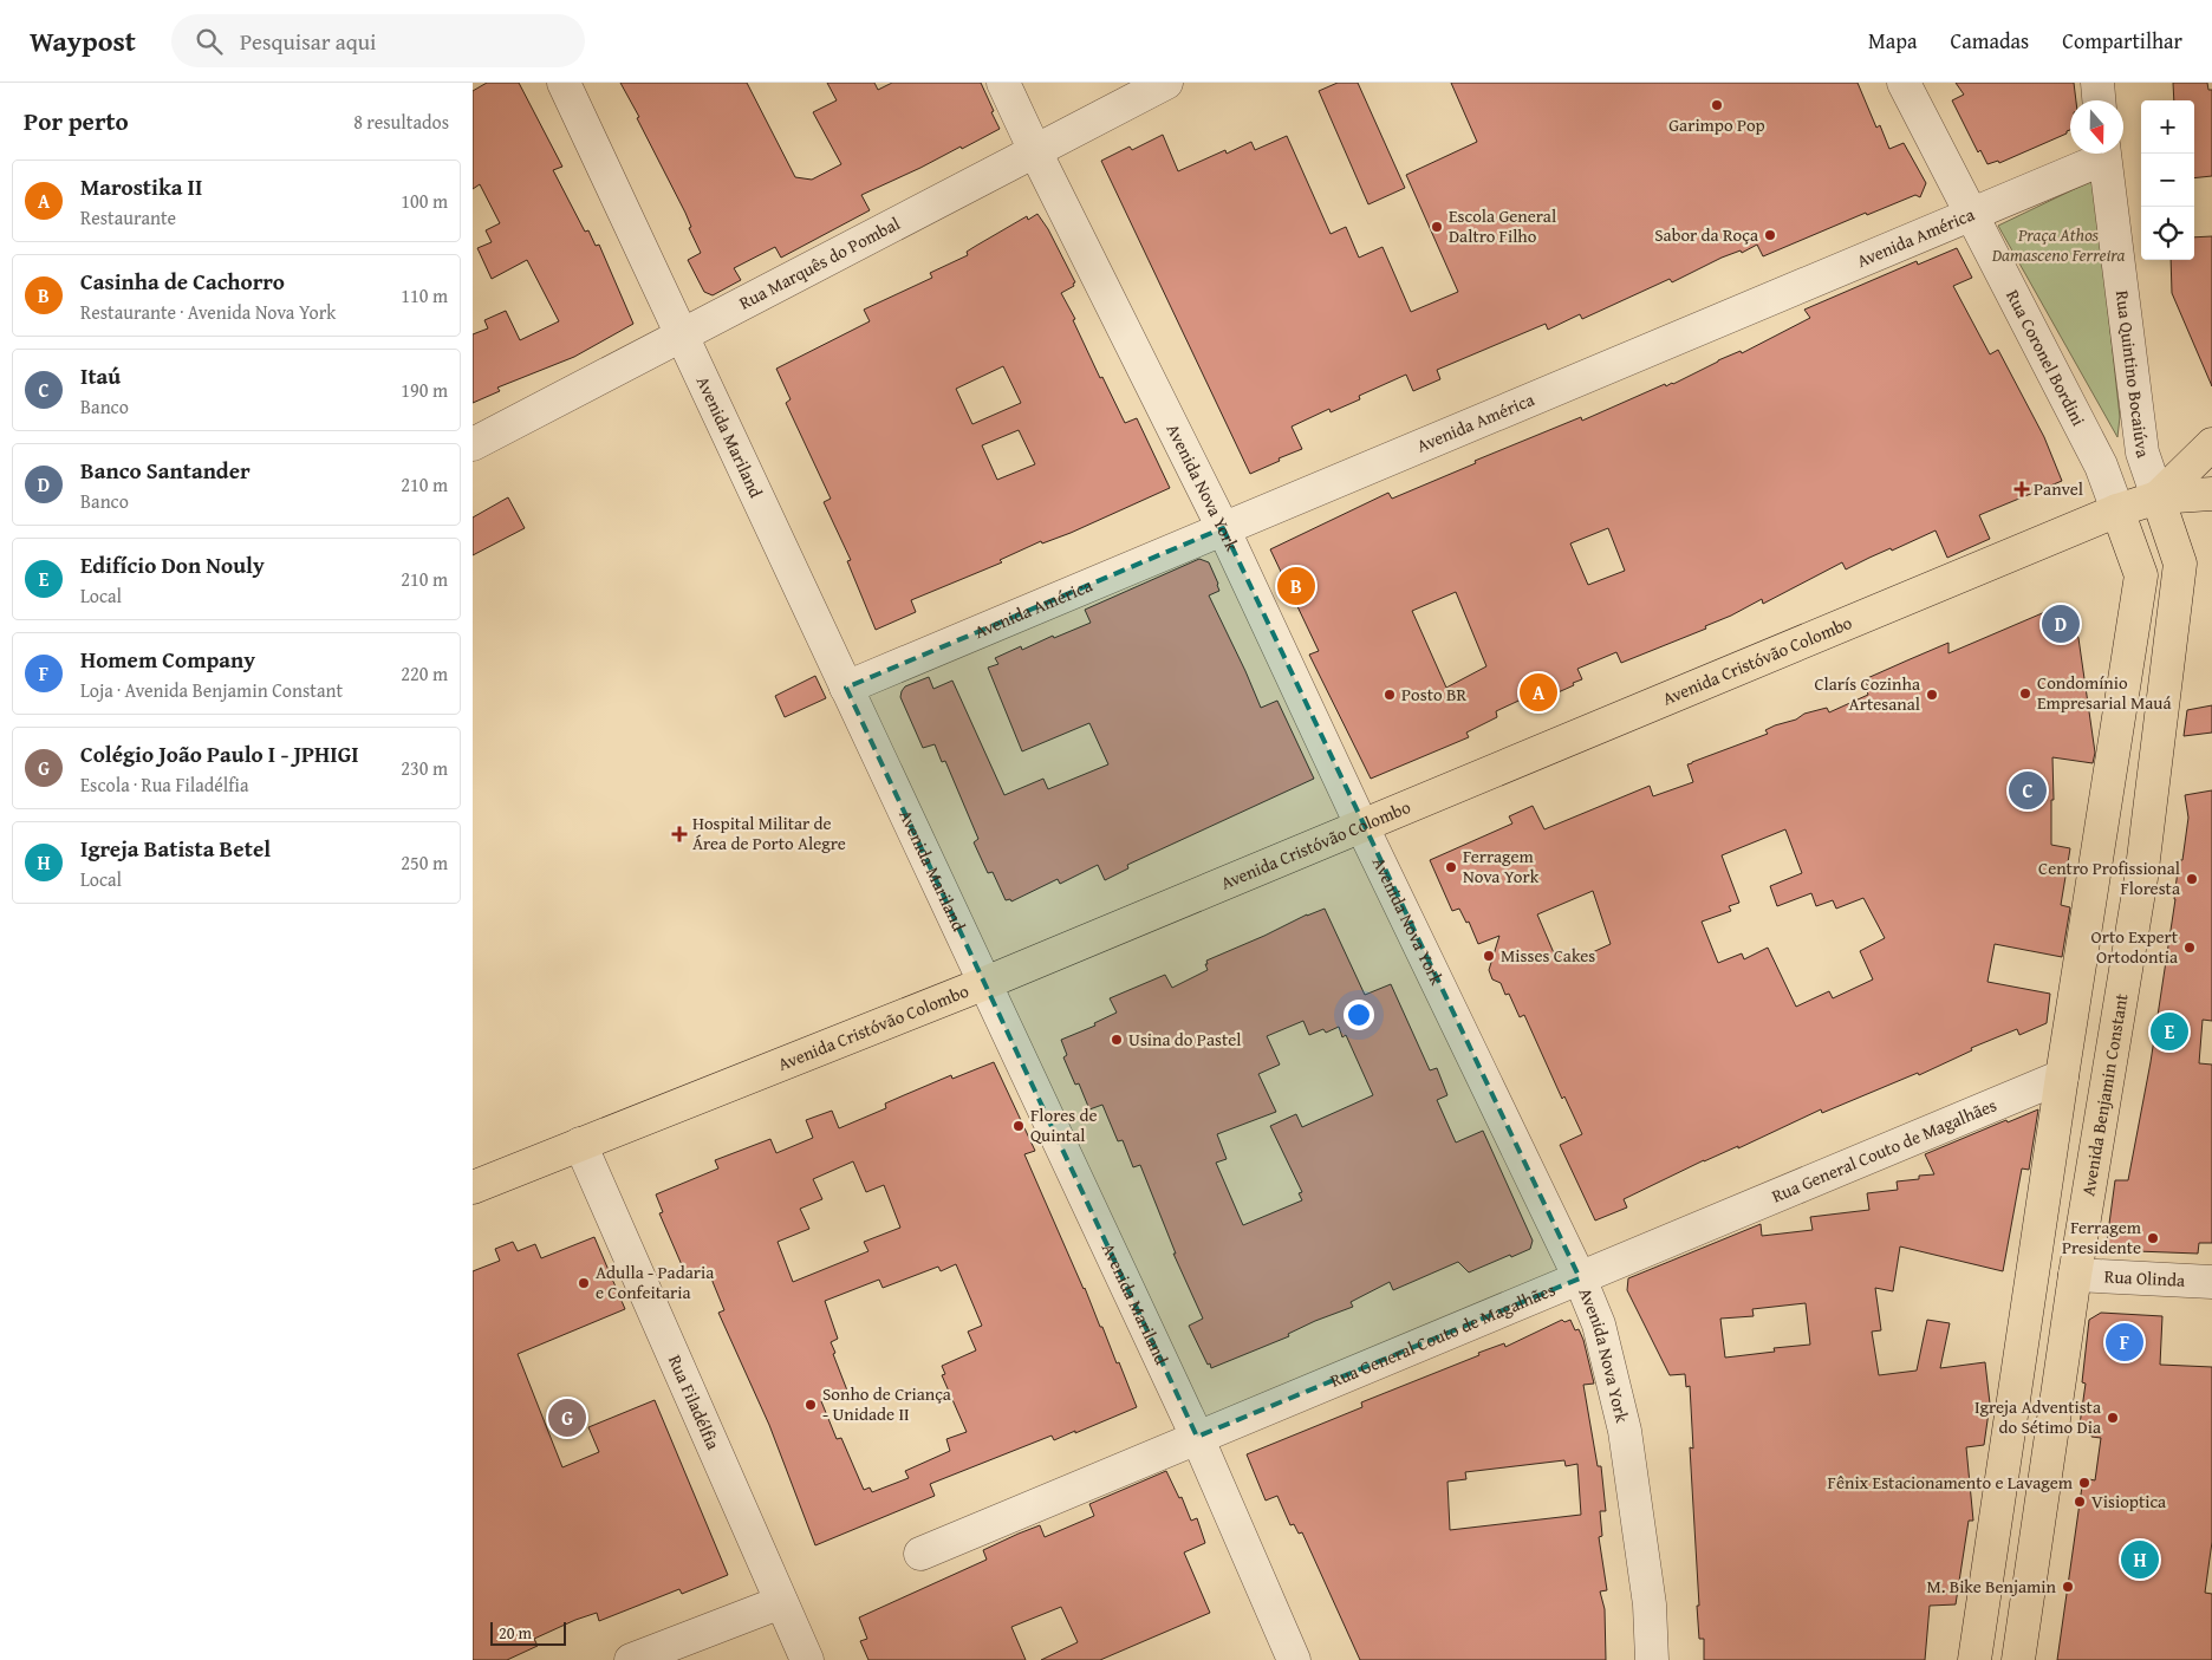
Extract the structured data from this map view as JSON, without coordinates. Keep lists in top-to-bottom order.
{
  "streets": {
    "main road": ["Avenida Cristóvão Colombo", "Avenida Benjamin Constant"],
    "street": [
      "Avenida América",
      "Rua Marquês do Pombal",
      "Rua Coronel Bordini",
      "Rua Quintino Bocaiúva",
      "Avenida Mariland",
      "Avenida Nova York",
      "Rua General Couto de Magalhães",
      "Rua Olinda",
      "Rua Filadélfia"
    ]
  },
  "crossings": [
    ["Avenida América", "Rua Coronel Bordini"],
    ["Avenida América", "Avenida Mariland"],
    ["Avenida América", "Avenida Nova York"],
    ["Rua Marquês do Pombal", "Avenida Mariland"],
    ["Rua Marquês do Pombal", "Avenida Nova York"],
    ["Rua Coronel Bordini", "Avenida Cristóvão Colombo"],
    ["Rua Quintino Bocaiúva", "Avenida Cristóvão Colombo"],
    ["Rua Quintino Bocaiúva", "Avenida Benjamin Constant"],
    ["Avenida Mariland", "Avenida Cristóvão Colombo"],
    ["Avenida Mariland", "Rua General Couto de Magalhães"],
    ["Avenida Nova York", "Avenida Cristóvão Colombo"],
    ["Avenida Nova York", "Rua General Couto de Magalhães"],
    ["Avenida Cristóvão Colombo", "Avenida Benjamin Constant"],
    ["Avenida Cristóvão Colombo", "Rua Filadélfia"],
    ["Avenida Benjamin Constant", "Rua Olinda"]
  ],
  "parks": ["Praça Athos Damasceno Ferreira"],
  "places": {
    "other": [
      "Garimpo Pop",
      "Escola General Daltro Filho",
      "Sabor da Roça",
      "Condomínio Empresarial Mauá",
      "Posto BR",
      "Clarís Cozinha Artesanal",
      "Ferragem Nova York",
      "Centro Profissional Floresta",
      "Orto Expert Ortodontia",
      "Misses Cakes",
      "Usina do Pastel",
      "Flores de Quintal",
      "Ferragem Presidente",
      "Adulla - Padaria e Confeitaria",
      "Sonho de Criança - Unidade II",
      "Igreja Adventista do Sétimo Dia",
      "Fênix Estacionamento e Lavagem",
      "Visioptica",
      "M. Bike Benjamin"
    ],
    "health": ["Panvel", "Hospital Militar de Área de Porto Alegre"]
  },
  "scale_bar": "20 m",
  "north": "bottom",
  "page": {
    "header": "Waypost",
    "search": "Pesquisar aqui",
    "nav": ["Mapa", "Camadas", "Compartilhar"],
    "heading": ["Por perto", "8 resultados"],
    "map_buttons": ["+", "−"],
    "list": [
      {
        "mark": "A",
        "name": "Marostika II",
        "note": "Restaurante",
        "value": "100 m"
      },
      {
        "mark": "B",
        "name": "Casinha de Cachorro",
        "note": "Restaurante · Avenida Nova York",
        "value": "110 m"
      },
      {
        "mark": "C",
        "name": "Itaú",
        "note": "Banco",
        "value": "190 m"
      },
      {
        "mark": "D",
        "name": "Banco Santander",
        "note": "Banco",
        "value": "210 m"
      },
      {
        "mark": "E",
        "name": "Edifício Don Nouly",
        "note": "Local",
        "value": "210 m"
      },
      {
        "mark": "F",
        "name": "Homem Company",
        "note": "Loja · Avenida Benjamin Constant",
        "value": "220 m"
      },
      {
        "mark": "G",
        "name": "Colégio João Paulo I - JPHIGI",
        "note": "Escola · Rua Filadélfia",
        "value": "230 m"
      },
      {
        "mark": "H",
        "name": "Igreja Batista Betel",
        "note": "Local",
        "value": "250 m"
      }
    ],
    "pins": [
      "B",
      "D",
      "A",
      "C",
      "E",
      "F",
      "G",
      "H"
    ],
    "scale": "20 m"
  }
}
